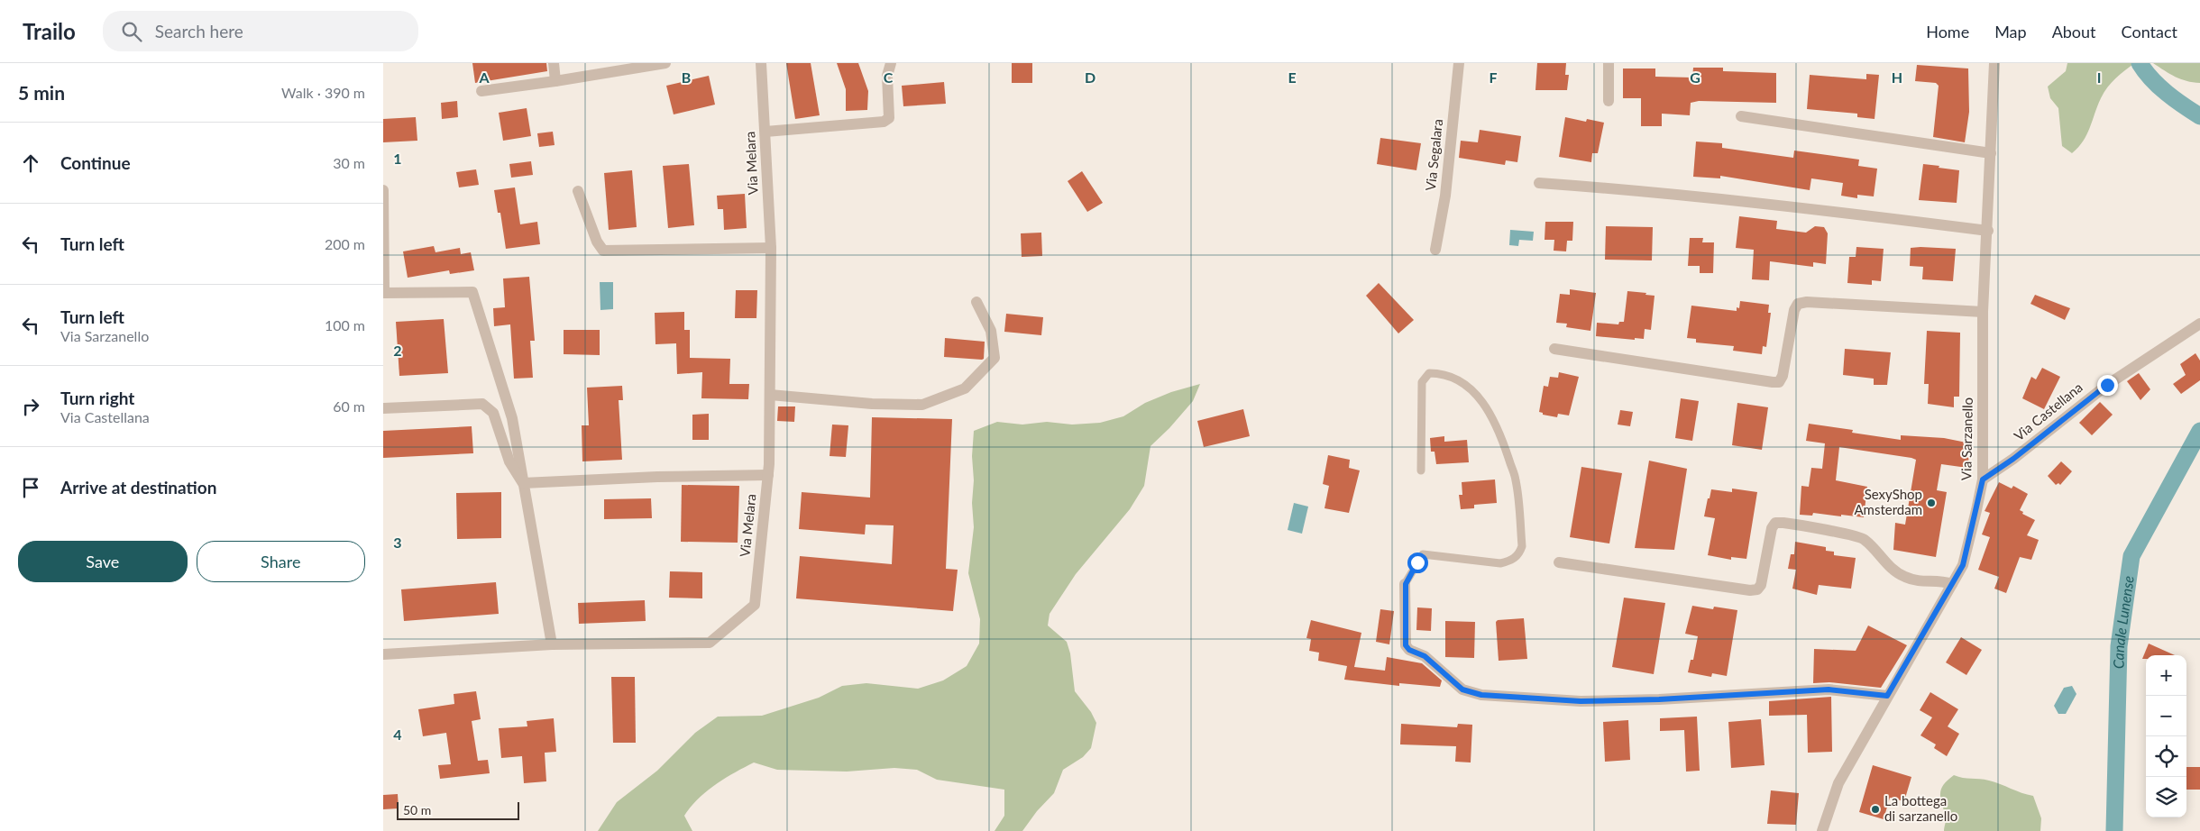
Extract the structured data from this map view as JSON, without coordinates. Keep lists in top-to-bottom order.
{
  "streets": {
    "street": [
      "Via Segalara",
      "Via Melara",
      "Via Castellana",
      "Via Sarzanello"
    ]
  },
  "crossings": [
    ["Via Castellana", "Via Sarzanello"]
  ],
  "water": ["Canale Lunense"],
  "places": ["SexyShop Amsterdam", "La bottega di sarzanello"],
  "scale_bar": "50 m",
  "page": {
    "header": "Trailo",
    "search": "Search here",
    "nav": [
      "Home",
      "Map",
      "About",
      "Contact"
    ],
    "heading": ["5 min", "Walk · 390 m"],
    "list": [
      ["Continue", "30 m"],
      ["Turn left", "200 m"],
      ["Turn left", "Via Sarzanello", "100 m"],
      ["Turn right", "Via Castellana", "60 m"],
      "Arrive at destination"
    ],
    "buttons": ["Save", "Share"],
    "map_buttons": ["+", "−"],
    "scale": "50 m"
  },
  "grid": {
    "columns": [
      "A",
      "B",
      "C",
      "D",
      "E",
      "F",
      "G",
      "H",
      "I"
    ],
    "rows": [
      "1",
      "2",
      "3",
      "4"
    ]
  }
}
